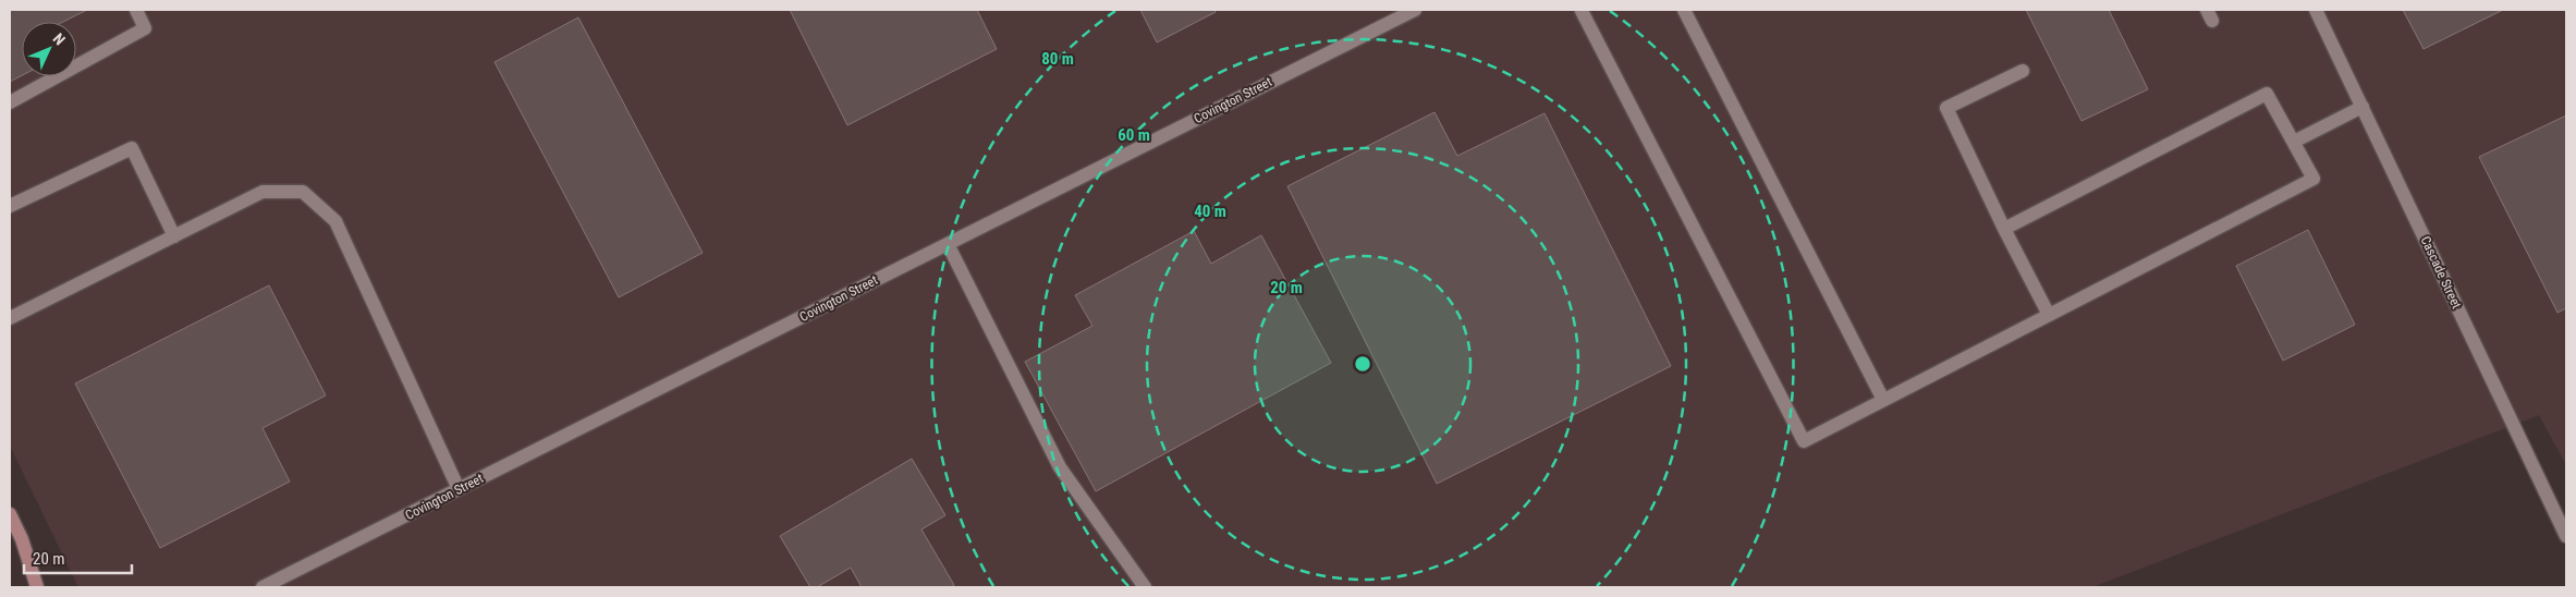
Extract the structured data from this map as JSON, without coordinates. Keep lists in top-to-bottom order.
{
  "streets": {
    "street": ["Covington Street", "Cascade Street"]
  },
  "scale_bar": "20 m",
  "north": "top right",
  "rings": [
    "80 m",
    "60 m",
    "40 m",
    "20 m"
  ]
}
